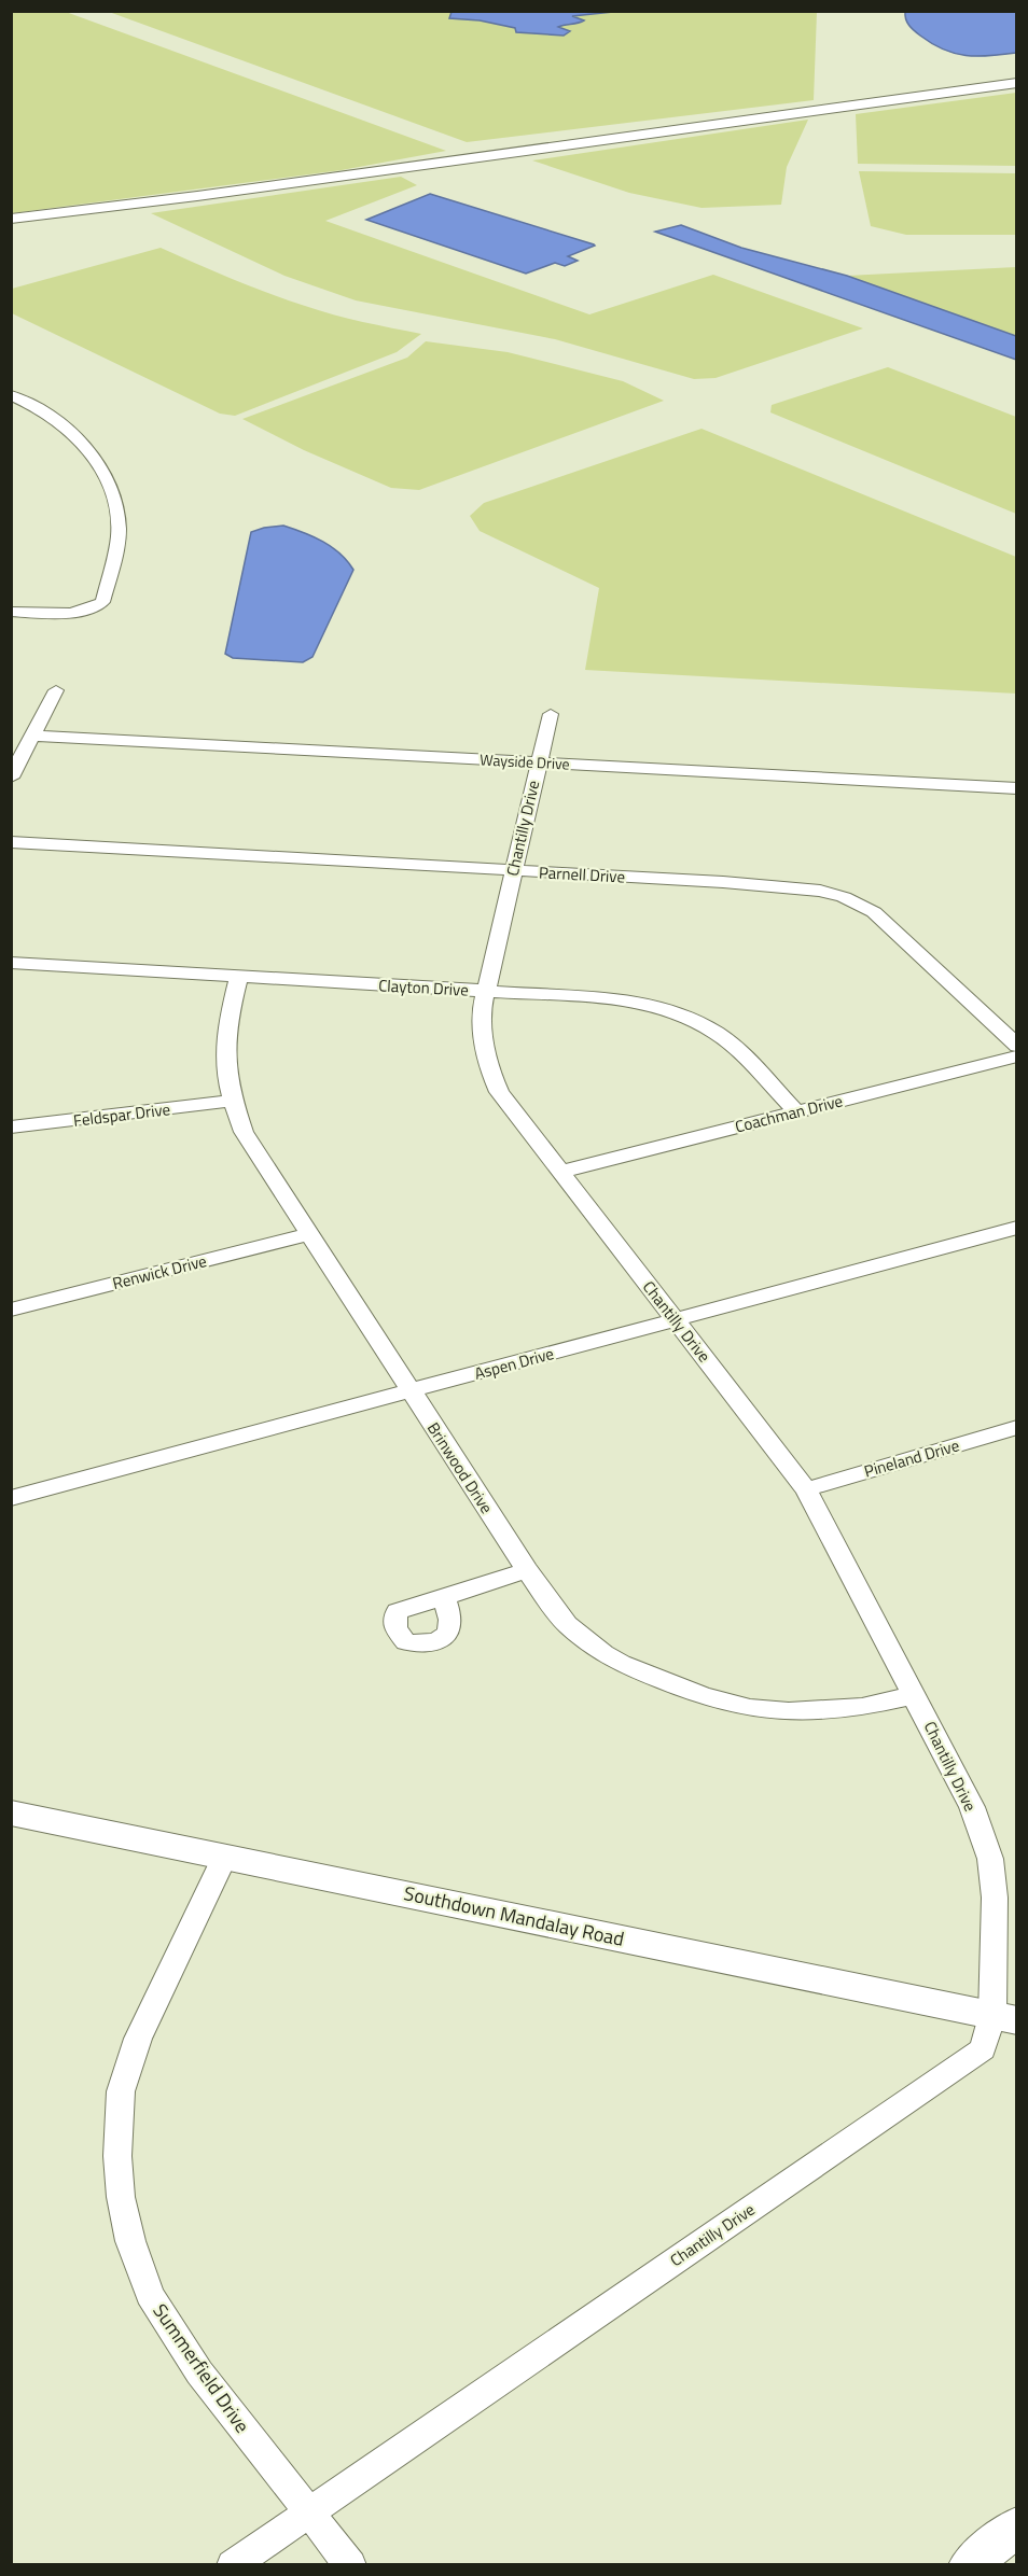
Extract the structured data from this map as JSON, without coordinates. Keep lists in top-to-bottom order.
{
  "streets": {
    "street": [
      "Wayside Drive",
      "Chantilly Drive",
      "Parnell Drive",
      "Clayton Drive",
      "Coachman Drive",
      "Feldspar Drive",
      "Renwick Drive",
      "Aspen Drive",
      "Pineland Drive",
      "Brinwood Drive",
      "Southdown Mandalay Road",
      "Summerfield Drive"
    ]
  },
  "crossings": [
    ["Wayside Drive", "Chantilly Drive"],
    ["Chantilly Drive", "Parnell Drive"],
    ["Chantilly Drive", "Clayton Drive"],
    ["Chantilly Drive", "Coachman Drive"],
    ["Chantilly Drive", "Aspen Drive"],
    ["Chantilly Drive", "Pineland Drive"],
    ["Chantilly Drive", "Brinwood Drive"],
    ["Chantilly Drive", "Southdown Mandalay Road"],
    ["Chantilly Drive", "Summerfield Drive"],
    ["Clayton Drive", "Coachman Drive"],
    ["Clayton Drive", "Brinwood Drive"],
    ["Feldspar Drive", "Brinwood Drive"],
    ["Renwick Drive", "Brinwood Drive"],
    ["Aspen Drive", "Brinwood Drive"],
    ["Southdown Mandalay Road", "Summerfield Drive"]
  ]
}
